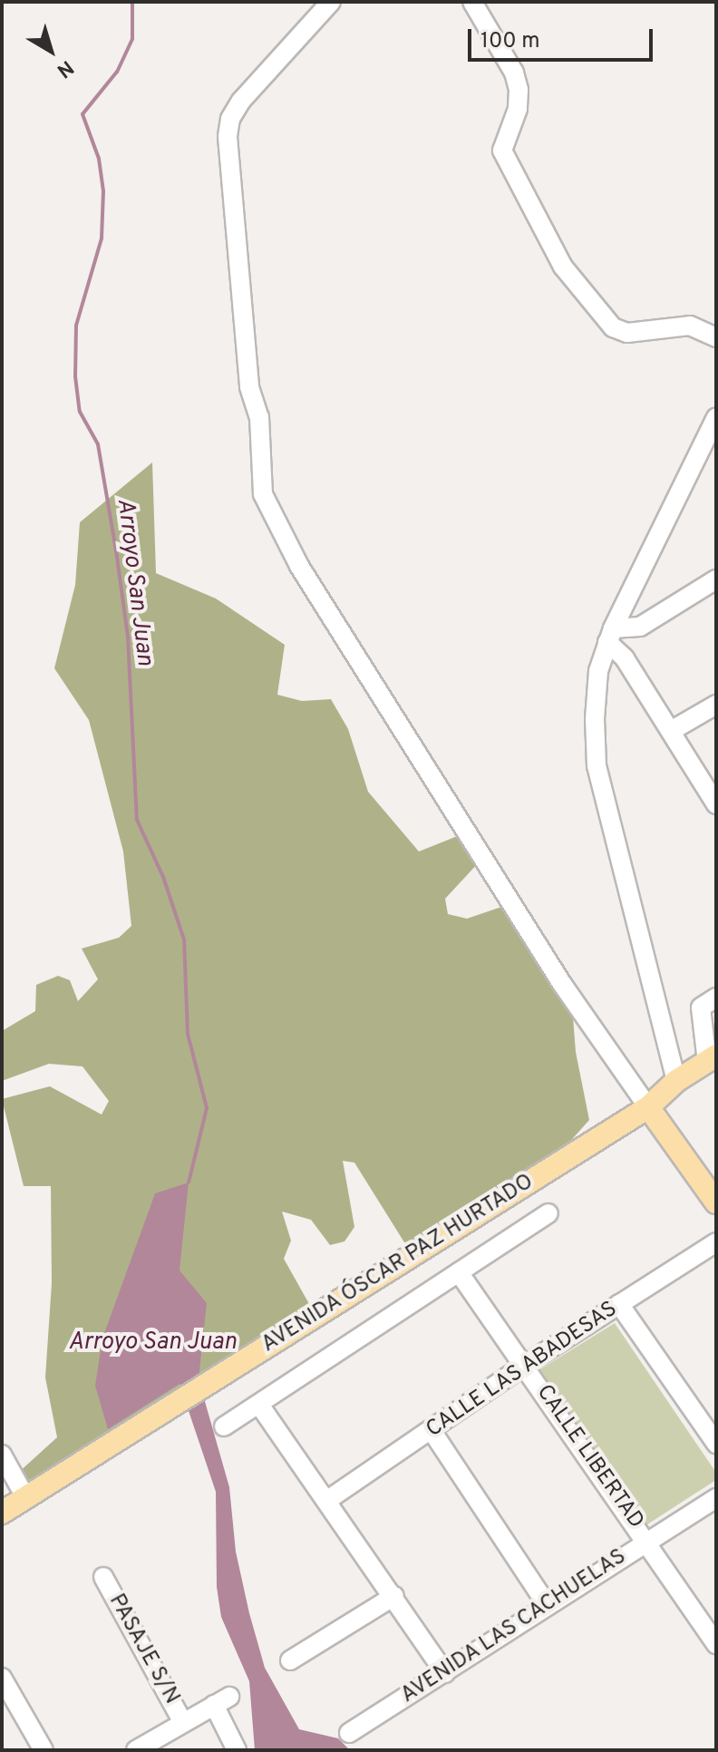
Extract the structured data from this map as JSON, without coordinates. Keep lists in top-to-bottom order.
{
  "streets": {
    "main road": ["AVENIDA ÓSCAR PAZ HURTADO"],
    "street": [
      "CALLE LAS ABADESAS",
      "CALLE LIBERTAD",
      "AVENIDA LAS CACHUELAS",
      "PASAJE S/N"
    ]
  },
  "crossings": [
    ["CALLE LAS ABADESAS", "CALLE LIBERTAD"],
    ["CALLE LIBERTAD", "AVENIDA LAS CACHUELAS"]
  ],
  "water": ["Arroyo San Juan"],
  "scale_bar": "100 m",
  "north": "bottom right"
}
